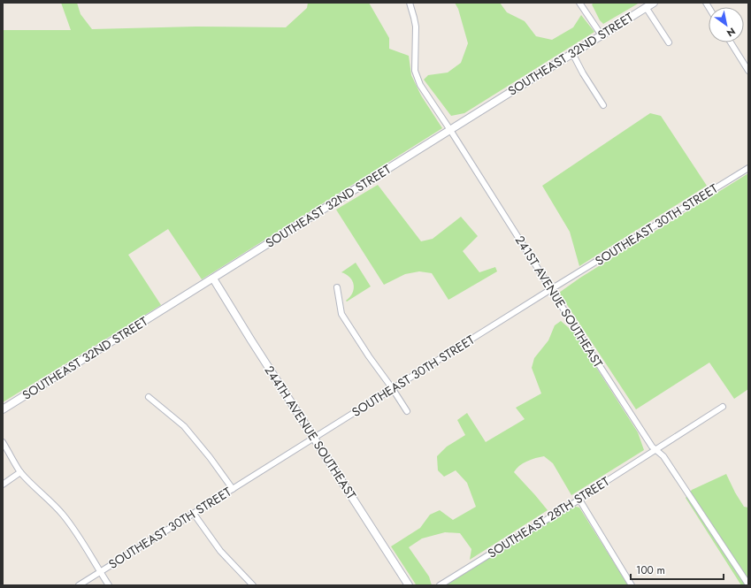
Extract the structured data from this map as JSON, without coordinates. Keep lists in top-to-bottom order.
{
  "streets": {
    "street": [
      "SOUTHEAST 32ND STREET",
      "SOUTHEAST 30TH STREET",
      "241ST AVENUE SOUTHEAST",
      "244TH AVENUE SOUTHEAST",
      "SOUTHEAST 28TH STREET"
    ]
  },
  "crossings": [
    ["SOUTHEAST 32ND STREET", "241ST AVENUE SOUTHEAST"],
    ["SOUTHEAST 32ND STREET", "244TH AVENUE SOUTHEAST"],
    ["SOUTHEAST 30TH STREET", "241ST AVENUE SOUTHEAST"],
    ["SOUTHEAST 30TH STREET", "244TH AVENUE SOUTHEAST"],
    ["241ST AVENUE SOUTHEAST", "SOUTHEAST 28TH STREET"]
  ],
  "scale_bar": "100 m",
  "north": "bottom right"
}
